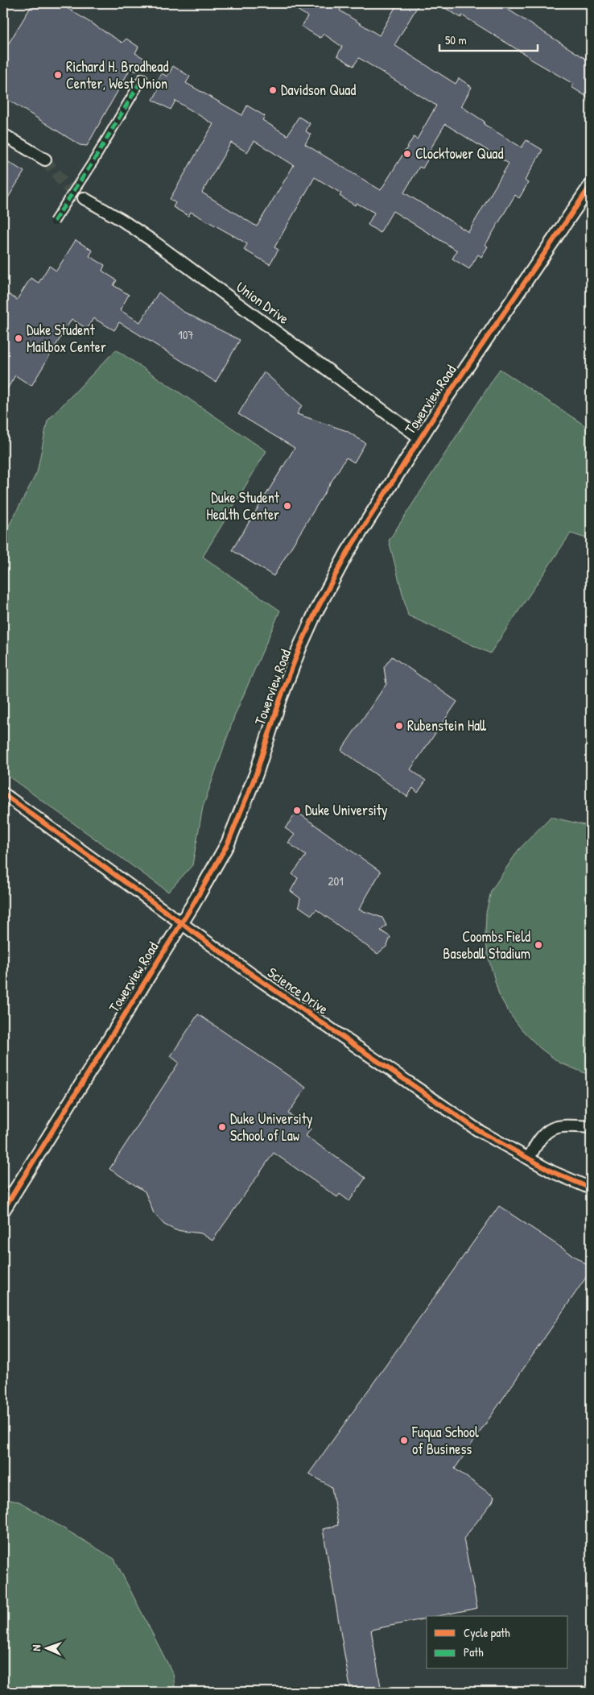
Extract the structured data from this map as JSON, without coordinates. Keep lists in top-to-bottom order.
{
  "streets": {
    "street": ["Union Drive", "Towerview Road", "Science Drive"]
  },
  "crossings": [
    ["Union Drive", "Towerview Road"],
    ["Towerview Road", "Science Drive"]
  ],
  "places": [
    "Richard H. Brodhead Center, West Union",
    "Davidson Quad",
    "Clocktower Quad",
    "Duke Student Mailbox Center",
    "Duke Student Health Center",
    "Rubenstein Hall",
    "Duke University",
    "Coombs Field Baseball Stadium",
    "Duke University School of Law",
    "Fuqua School of Business"
  ],
  "house_numbers": ["107", "201"],
  "legend": ["Cycle path", "Path"],
  "scale_bar": "50 m",
  "north": "left"
}
